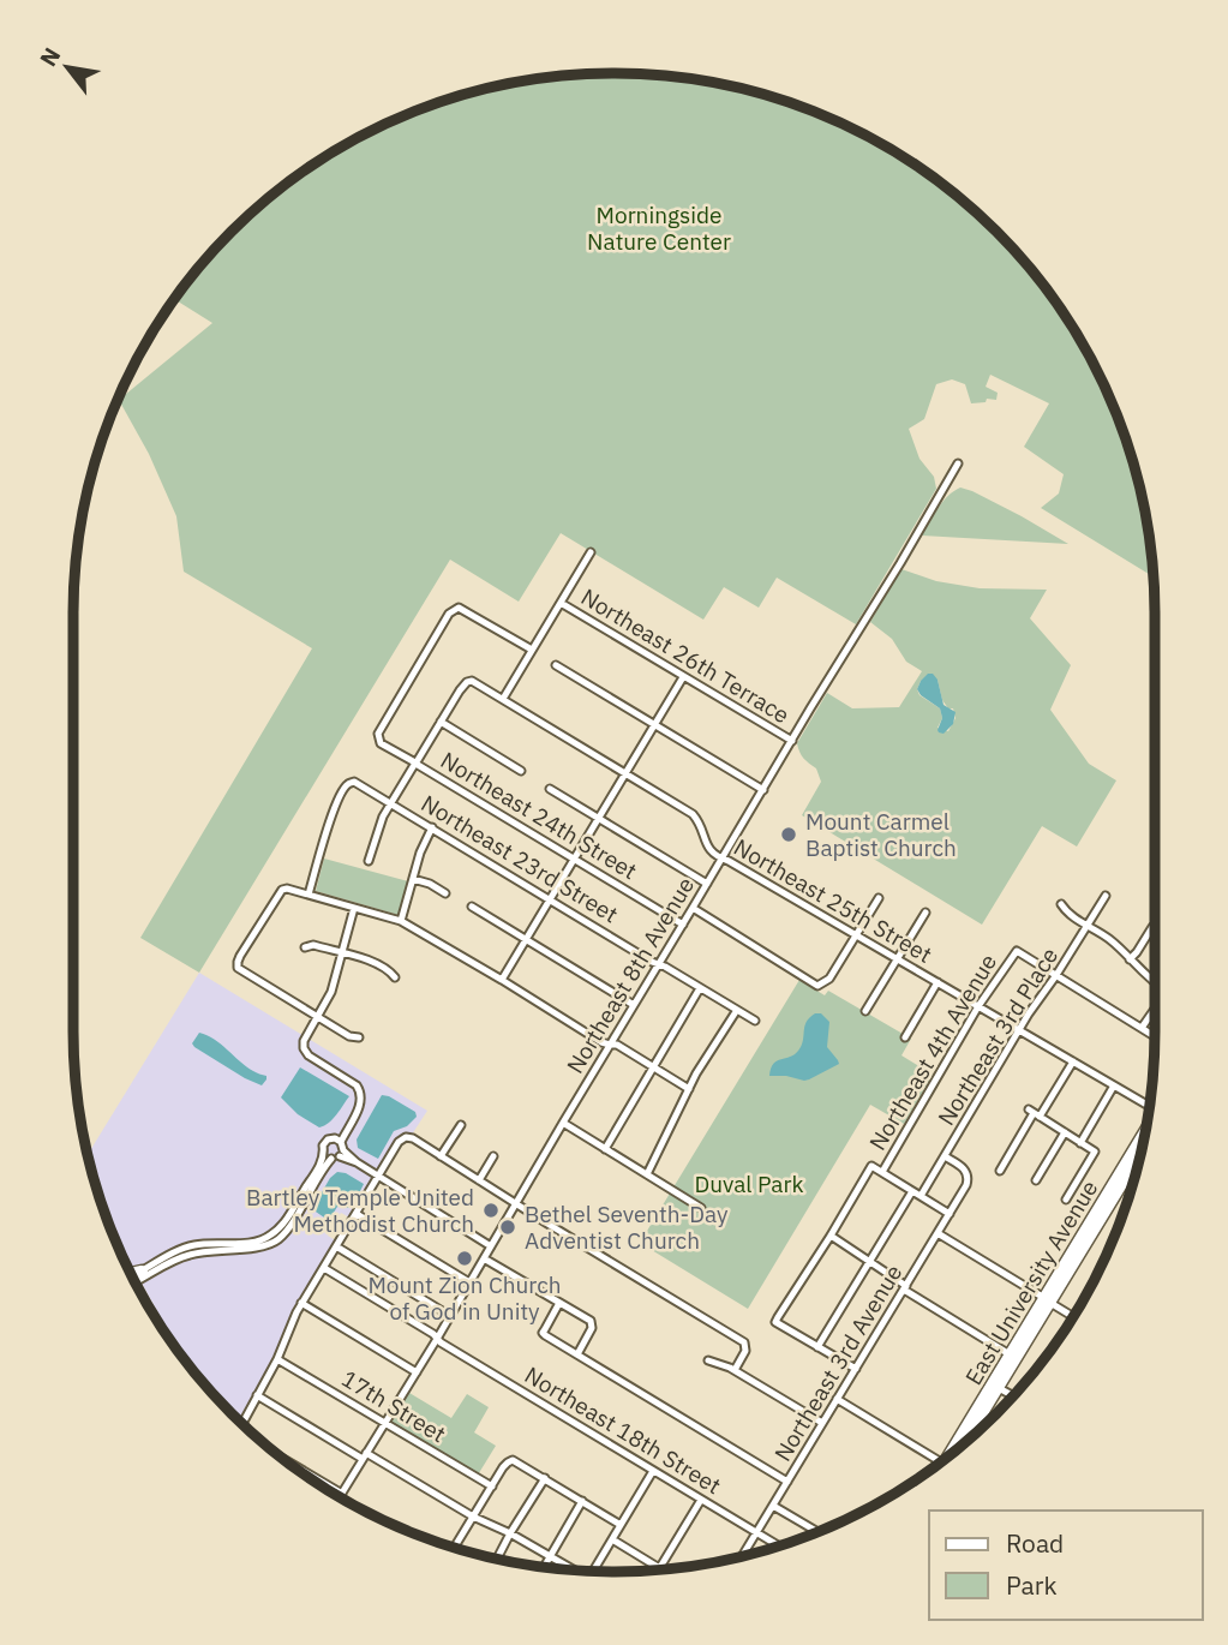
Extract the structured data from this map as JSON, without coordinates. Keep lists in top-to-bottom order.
{
  "streets": {
    "main road": ["East University Avenue"],
    "street": [
      "Northeast 26th Terrace",
      "Northeast 24th Street",
      "Northeast 23rd Street",
      "Northeast 25th Street",
      "Northeast 8th Avenue",
      "Northeast 3rd Place",
      "Northeast 4th Avenue",
      "Northeast 3rd Avenue",
      "17th Street",
      "Northeast 18th Street"
    ]
  },
  "crossings": [
    ["Northeast 26th Terrace", "Northeast 8th Avenue"],
    ["Northeast 24th Street", "Northeast 8th Avenue"],
    ["Northeast 23rd Street", "Northeast 8th Avenue"],
    ["Northeast 25th Street", "Northeast 8th Avenue"],
    ["Northeast 25th Street", "Northeast 3rd Place"],
    ["Northeast 25th Street", "Northeast 4th Avenue"],
    ["Northeast 8th Avenue", "17th Street"],
    ["Northeast 8th Avenue", "Northeast 18th Street"],
    ["Northeast 3rd Place", "Northeast 4th Avenue"],
    ["Northeast 3rd Place", "Northeast 3rd Avenue"],
    ["Northeast 3rd Avenue", "Northeast 18th Street"]
  ],
  "parks": ["Morningside Nature Center", "Duval Park"],
  "places": [
    "Mount Carmel Baptist Church",
    "Bartley Temple United Methodist Church",
    "Bethel Seventh-Day Adventist Church",
    "Mount Zion Church of God in Unity"
  ],
  "legend": ["Road", "Park"],
  "north": "top left"
}
